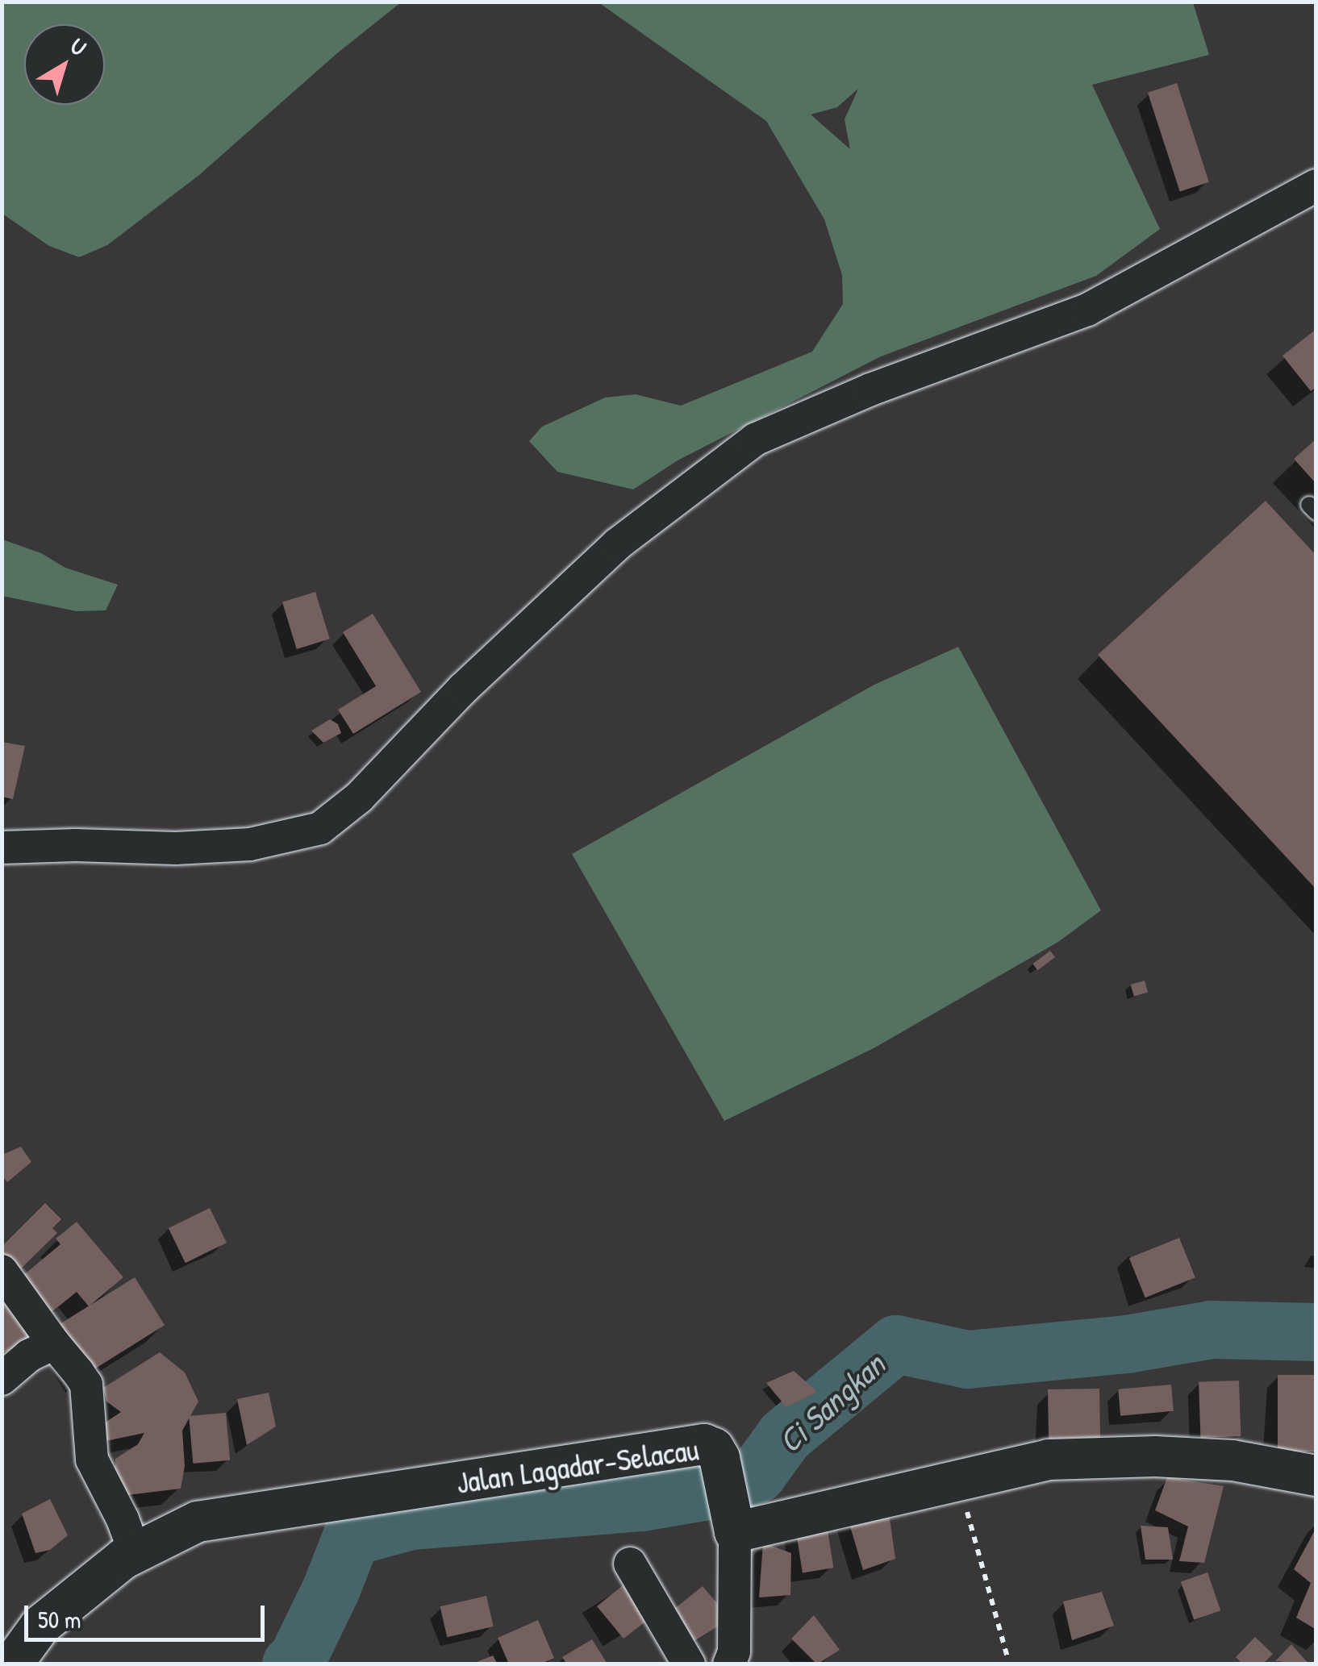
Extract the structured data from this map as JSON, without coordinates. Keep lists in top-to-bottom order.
{
  "streets": {
    "street": ["Jalan Lagadar-Selacau"]
  },
  "water": ["Ci Sangkan"],
  "scale_bar": "50 m",
  "north": "top right"
}
